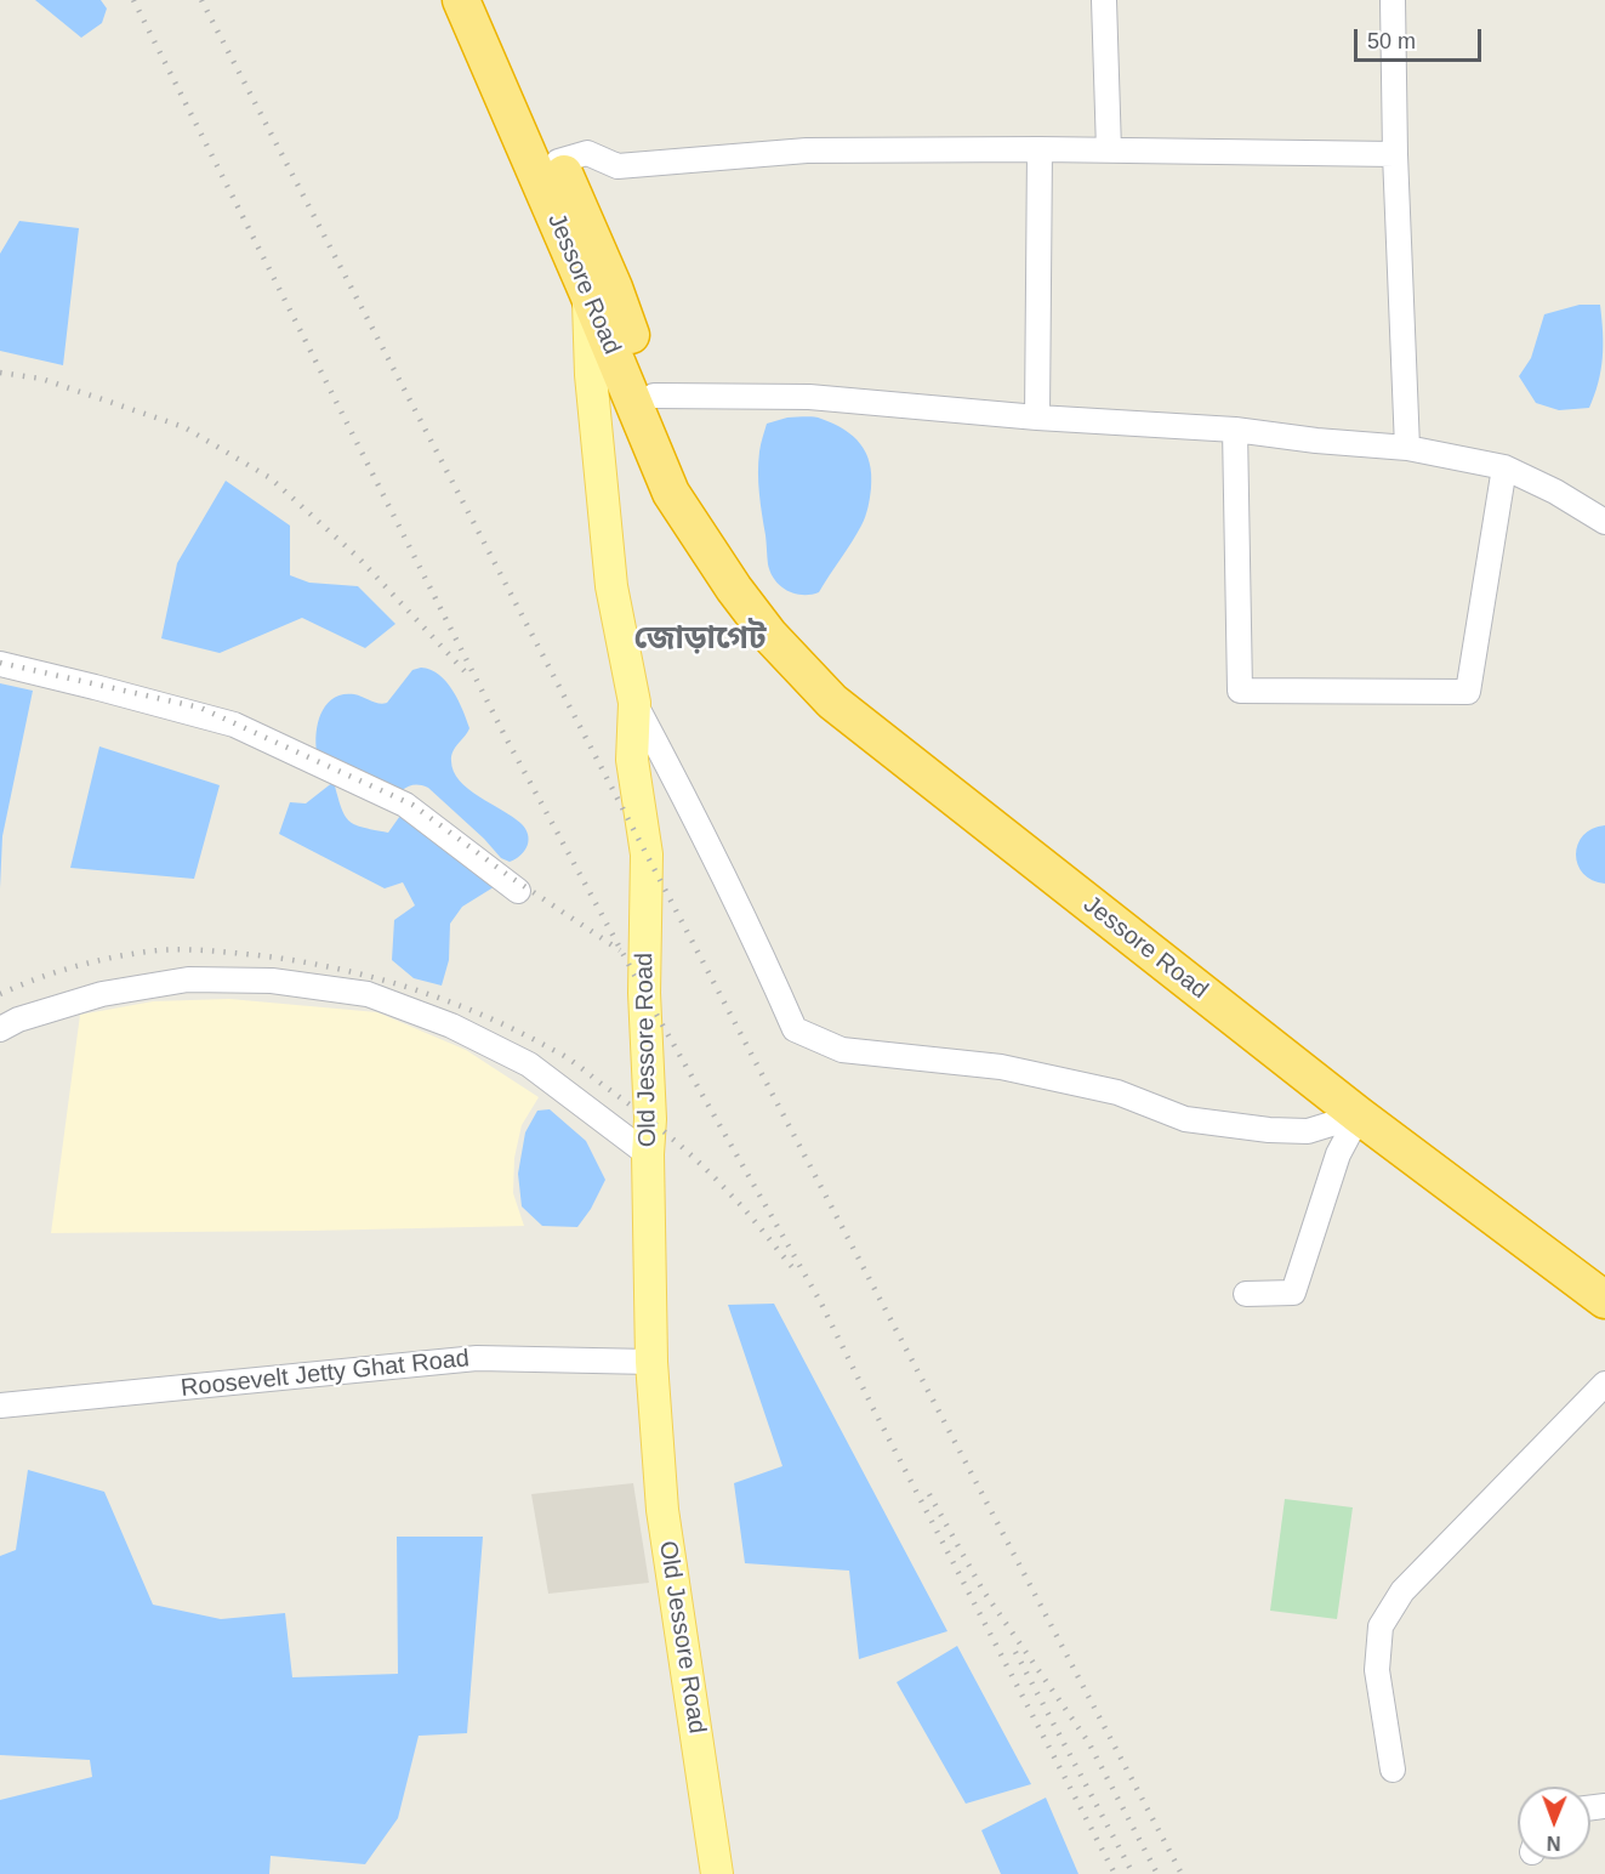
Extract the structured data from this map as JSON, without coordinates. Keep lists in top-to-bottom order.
{
  "streets": {
    "highway": ["Jessore Road"],
    "main road": ["Old Jessore Road"],
    "street": ["Roosevelt Jetty Ghat Road"]
  },
  "crossings": [
    ["Jessore Road", "Old Jessore Road"],
    ["Old Jessore Road", "Roosevelt Jetty Ghat Road"]
  ],
  "districts": ["জোড়াগেট"],
  "scale_bar": "50 m",
  "north": "bottom"
}
